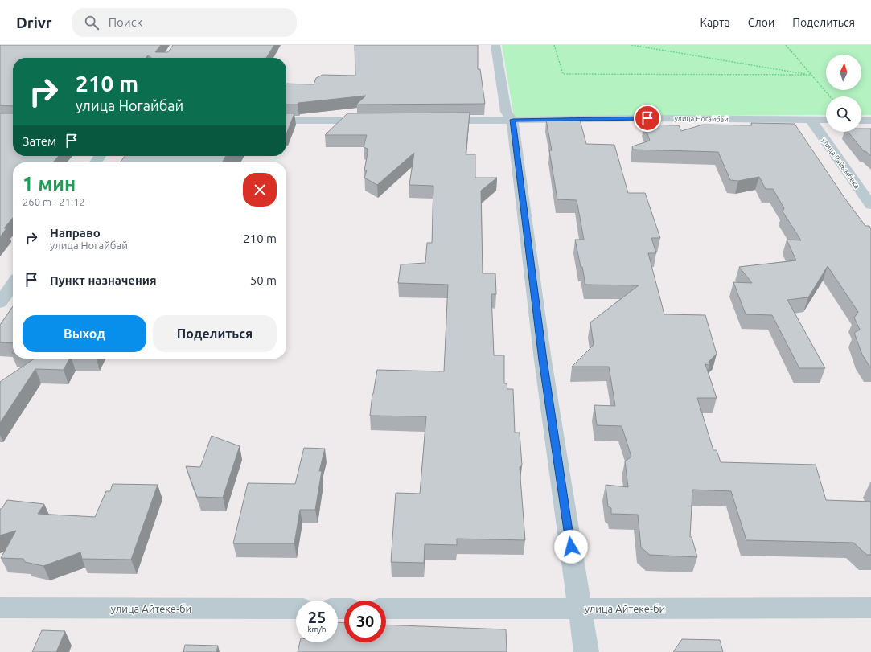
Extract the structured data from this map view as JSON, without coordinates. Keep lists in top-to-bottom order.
{
  "streets": {
    "street": ["улица Ногайбай", "улица Райымбека", "улица Айтеке-би"]
  },
  "crossings": [
    ["улица Ногайбай", "улица Райымбека"]
  ],
  "north": "top",
  "page": {
    "header": "Drivr",
    "search": "Поиск",
    "nav": ["Карта", "Слои", "Поделиться"],
    "turn": ["210 m", "улица Ногайбай"],
    "then": "Затем",
    "heading": ["1 мин", "260 m · 21:12"],
    "list": [
      {
        "name": "Направо",
        "note": "улица Ногайбай",
        "value": "210 m"
      },
      {
        "name": "Пункт назначения",
        "value": "50 m"
      }
    ],
    "buttons": ["Выход", "Поделиться"],
    "speed": "25 km/h",
    "limit": "30"
  }
}
